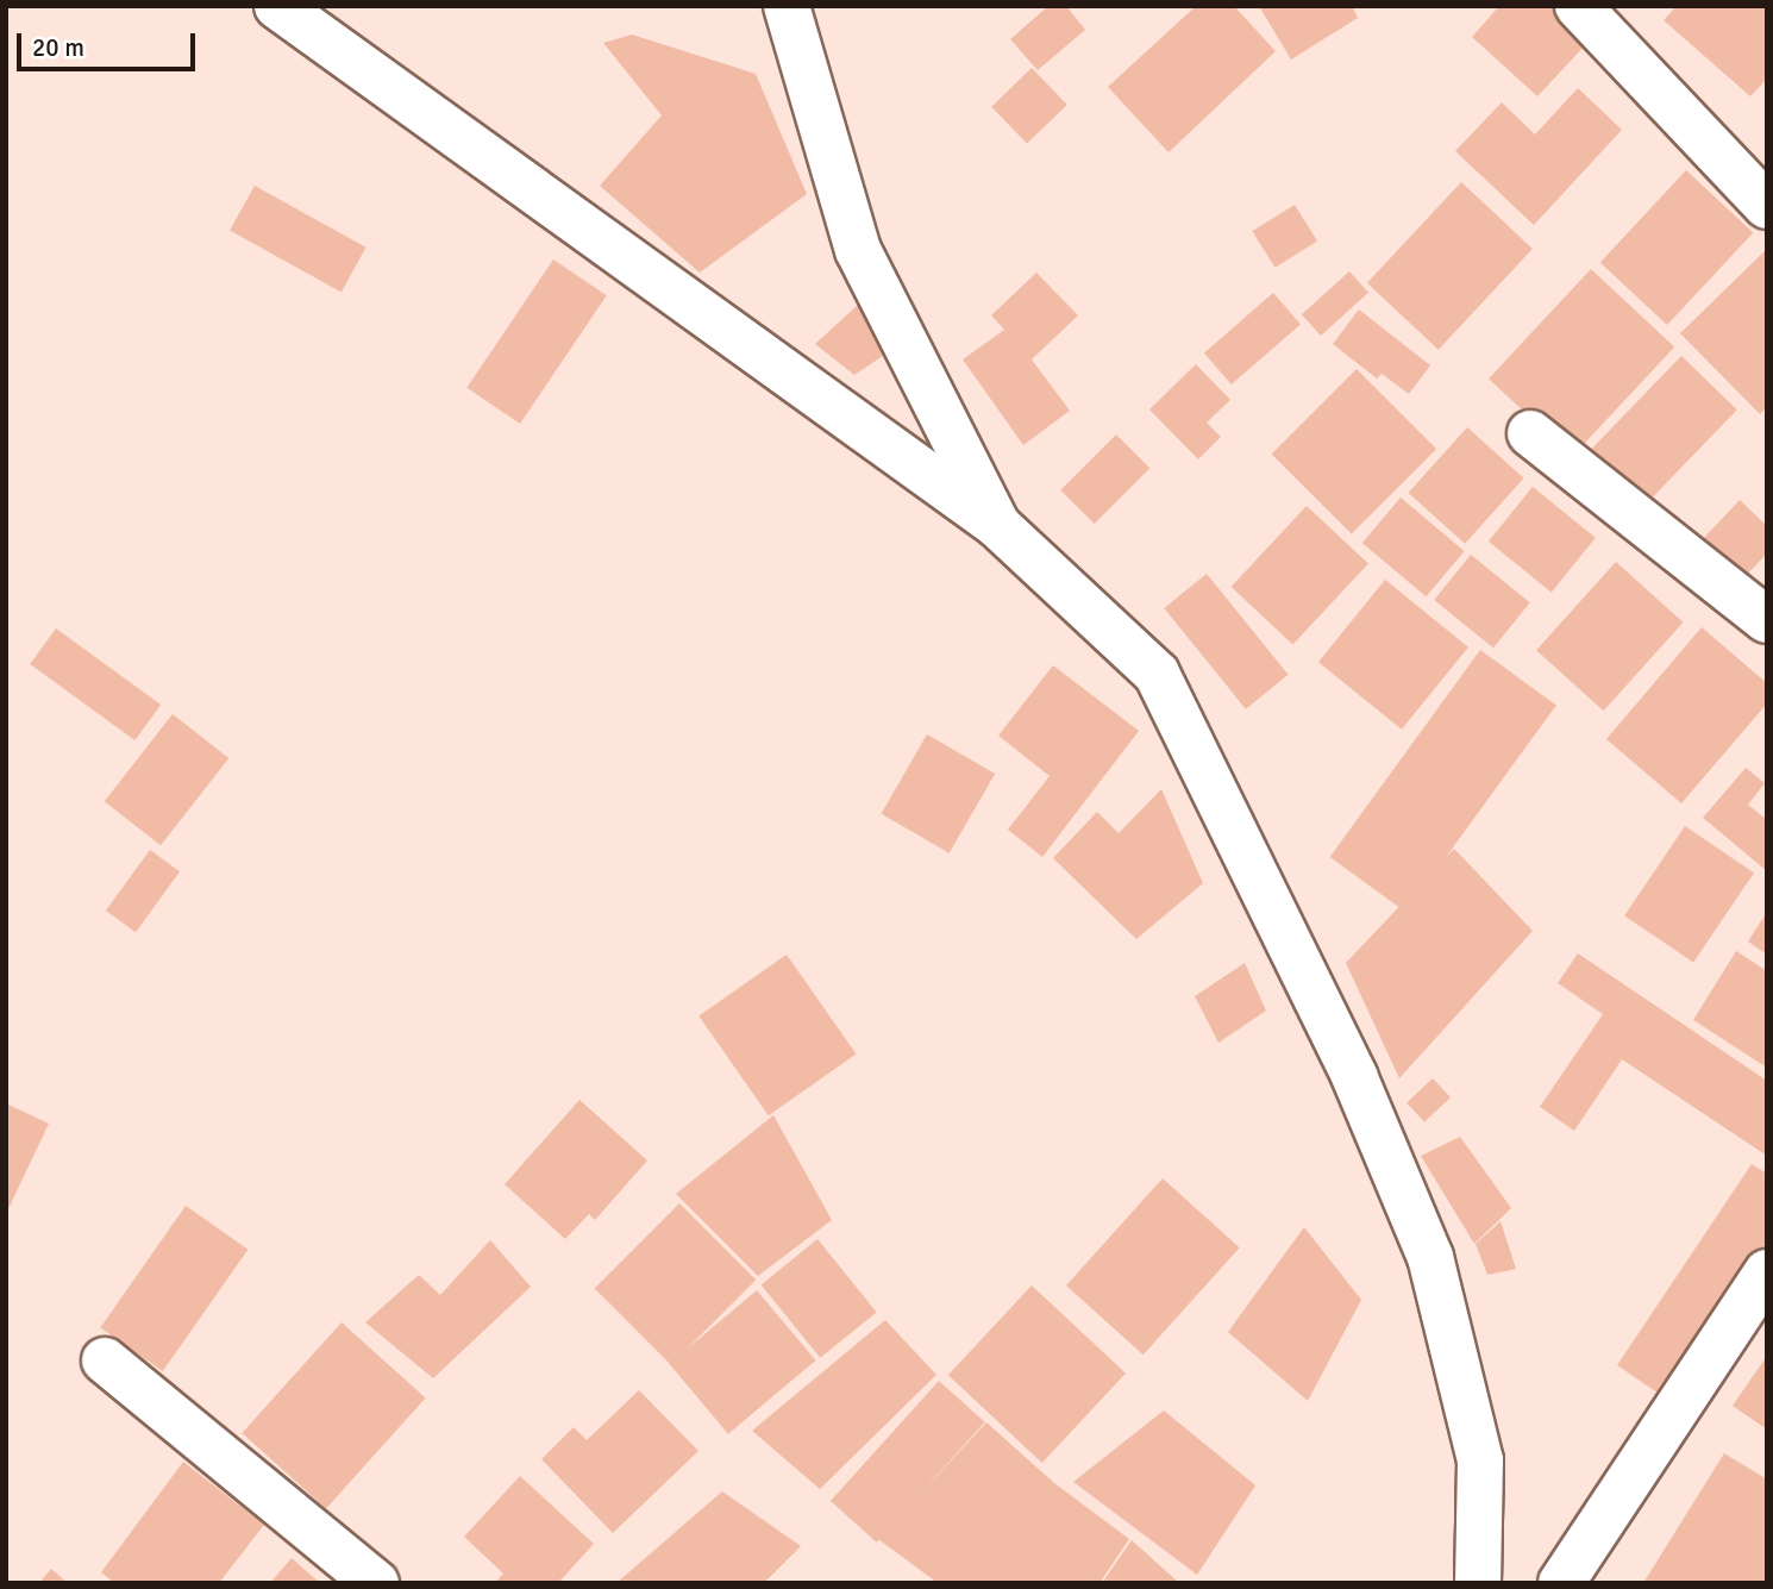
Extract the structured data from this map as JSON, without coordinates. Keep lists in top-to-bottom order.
{
  "scale_bar": "20 m"
}
